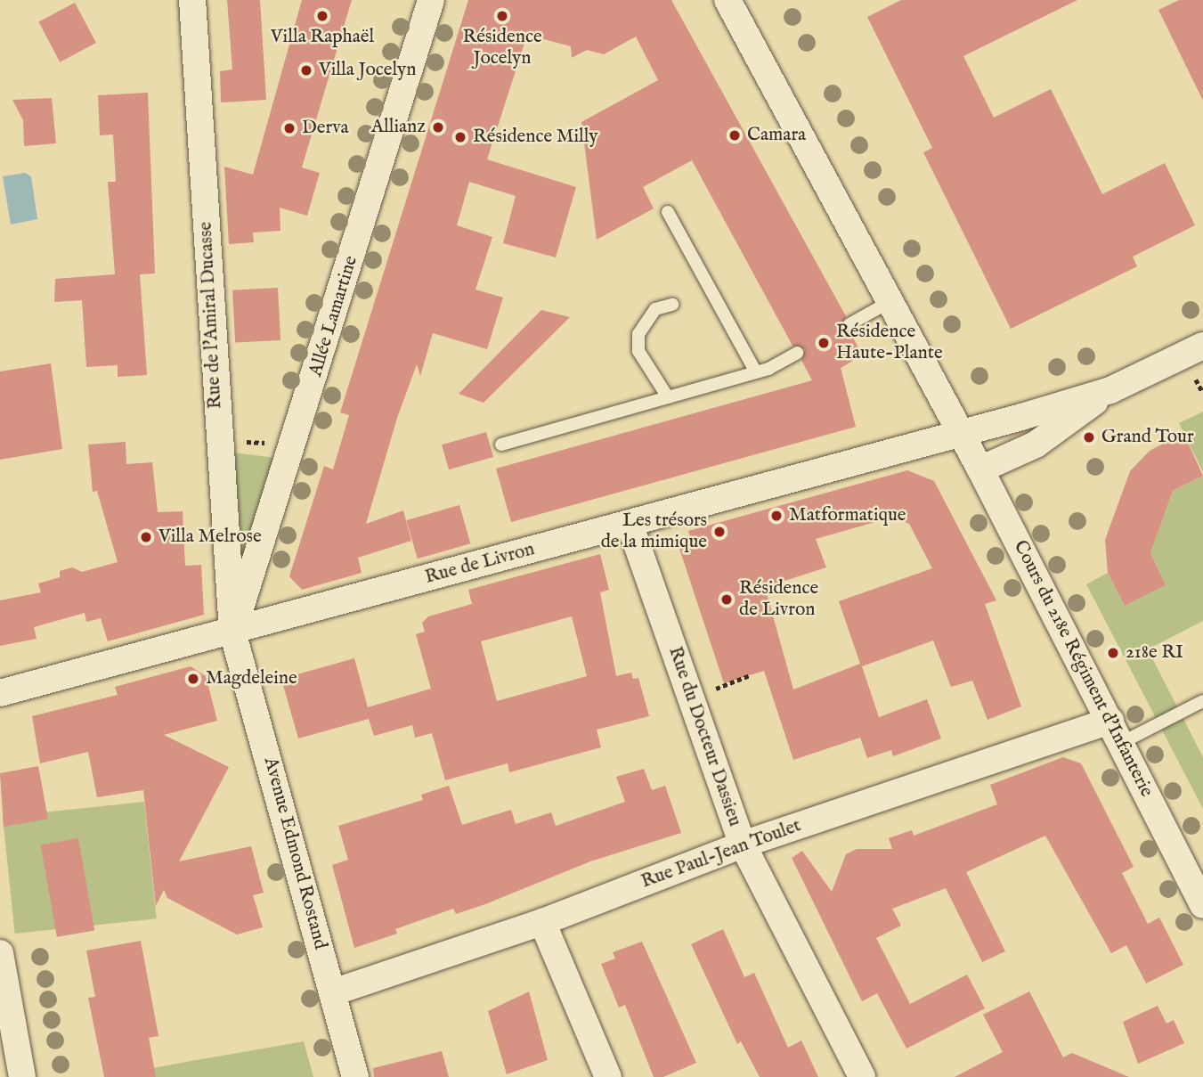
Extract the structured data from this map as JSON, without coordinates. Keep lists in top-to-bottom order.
{
  "streets": {
    "street": [
      "Rue de l'Amiral Ducasse",
      "Allée Lamartine",
      "Rue de Livron",
      "Cours du 218e Régiment d'Infanterie",
      "Rue du Docteur Dassieu",
      "Avenue Edmond Rostand",
      "Rue Paul-Jean Toulet"
    ]
  },
  "crossings": [
    ["Rue de l'Amiral Ducasse", "Allée Lamartine"],
    ["Rue de l'Amiral Ducasse", "Rue de Livron"],
    ["Rue de l'Amiral Ducasse", "Avenue Edmond Rostand"],
    ["Allée Lamartine", "Rue de Livron"],
    ["Allée Lamartine", "Avenue Edmond Rostand"],
    ["Rue de Livron", "Cours du 218e Régiment d'Infanterie"],
    ["Rue de Livron", "Rue du Docteur Dassieu"],
    ["Rue de Livron", "Avenue Edmond Rostand"],
    ["Cours du 218e Régiment d'Infanterie", "Rue Paul-Jean Toulet"],
    ["Rue du Docteur Dassieu", "Rue Paul-Jean Toulet"],
    ["Avenue Edmond Rostand", "Rue Paul-Jean Toulet"]
  ],
  "places": [
    "Villa Raphaël",
    "Résidence Jocelyn",
    "Villa Jocelyn",
    "Allianz",
    "Derva",
    "Camara",
    "Résidence Milly",
    "Résidence Haute-Plante",
    "Grand Tour",
    "Matformatique",
    "Les trésors de la mimique",
    "Villa Melrose",
    "Résidence de Livron",
    "218e RI",
    "Magdeleine"
  ]
}
